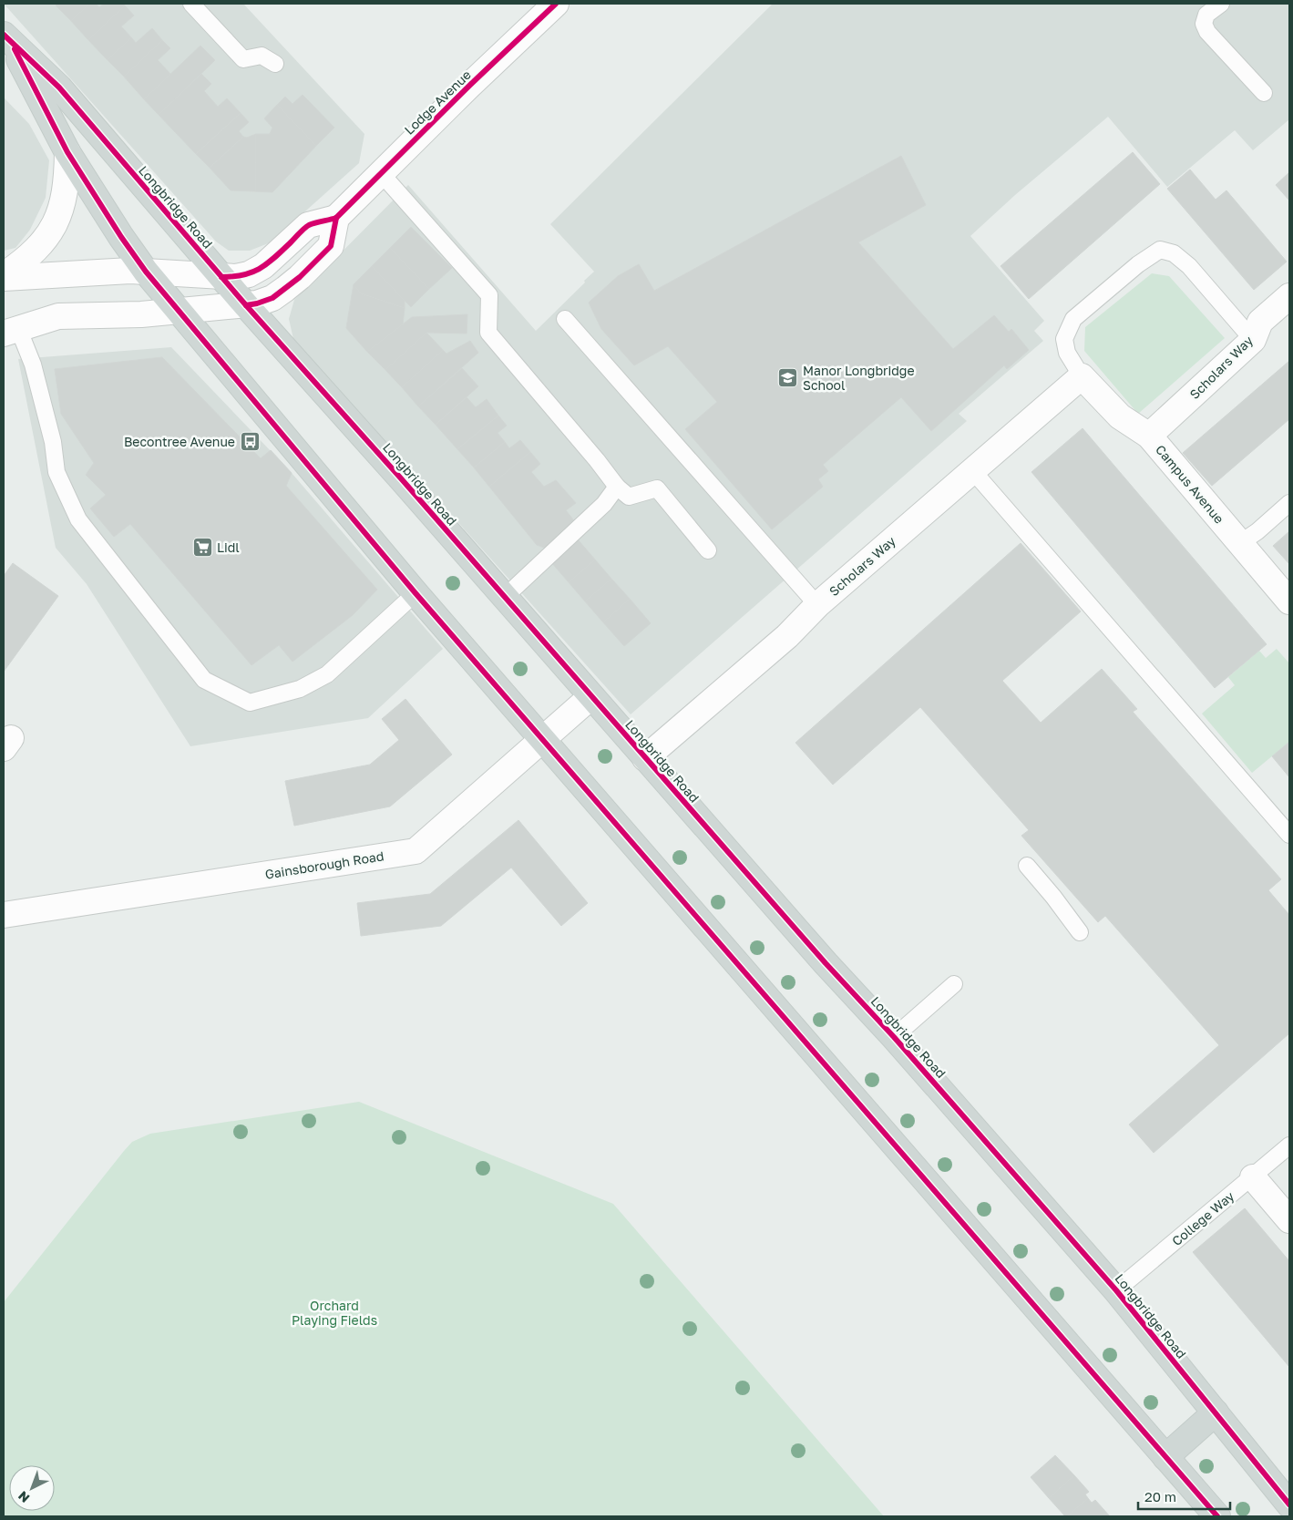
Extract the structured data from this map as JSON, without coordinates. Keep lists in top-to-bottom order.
{
  "streets": {
    "main road": ["Longbridge Road"],
    "street": [
      "Lodge Avenue",
      "Scholars Way",
      "Campus Avenue",
      "Gainsborough Road"
    ],
    "lane": ["College Way"]
  },
  "crossings": [
    ["Longbridge Road", "Scholars Way"],
    ["Longbridge Road", "Gainsborough Road"],
    ["Longbridge Road", "College Way"],
    ["Scholars Way", "Campus Avenue"]
  ],
  "parks": ["Orchard Playing Fields"],
  "places": {
    "school or university": ["Manor Longbridge School"],
    "bus stop": ["Becontree Avenue"],
    "supermarket": ["Lidl"]
  },
  "scale_bar": "20 m",
  "north": "bottom left"
}
